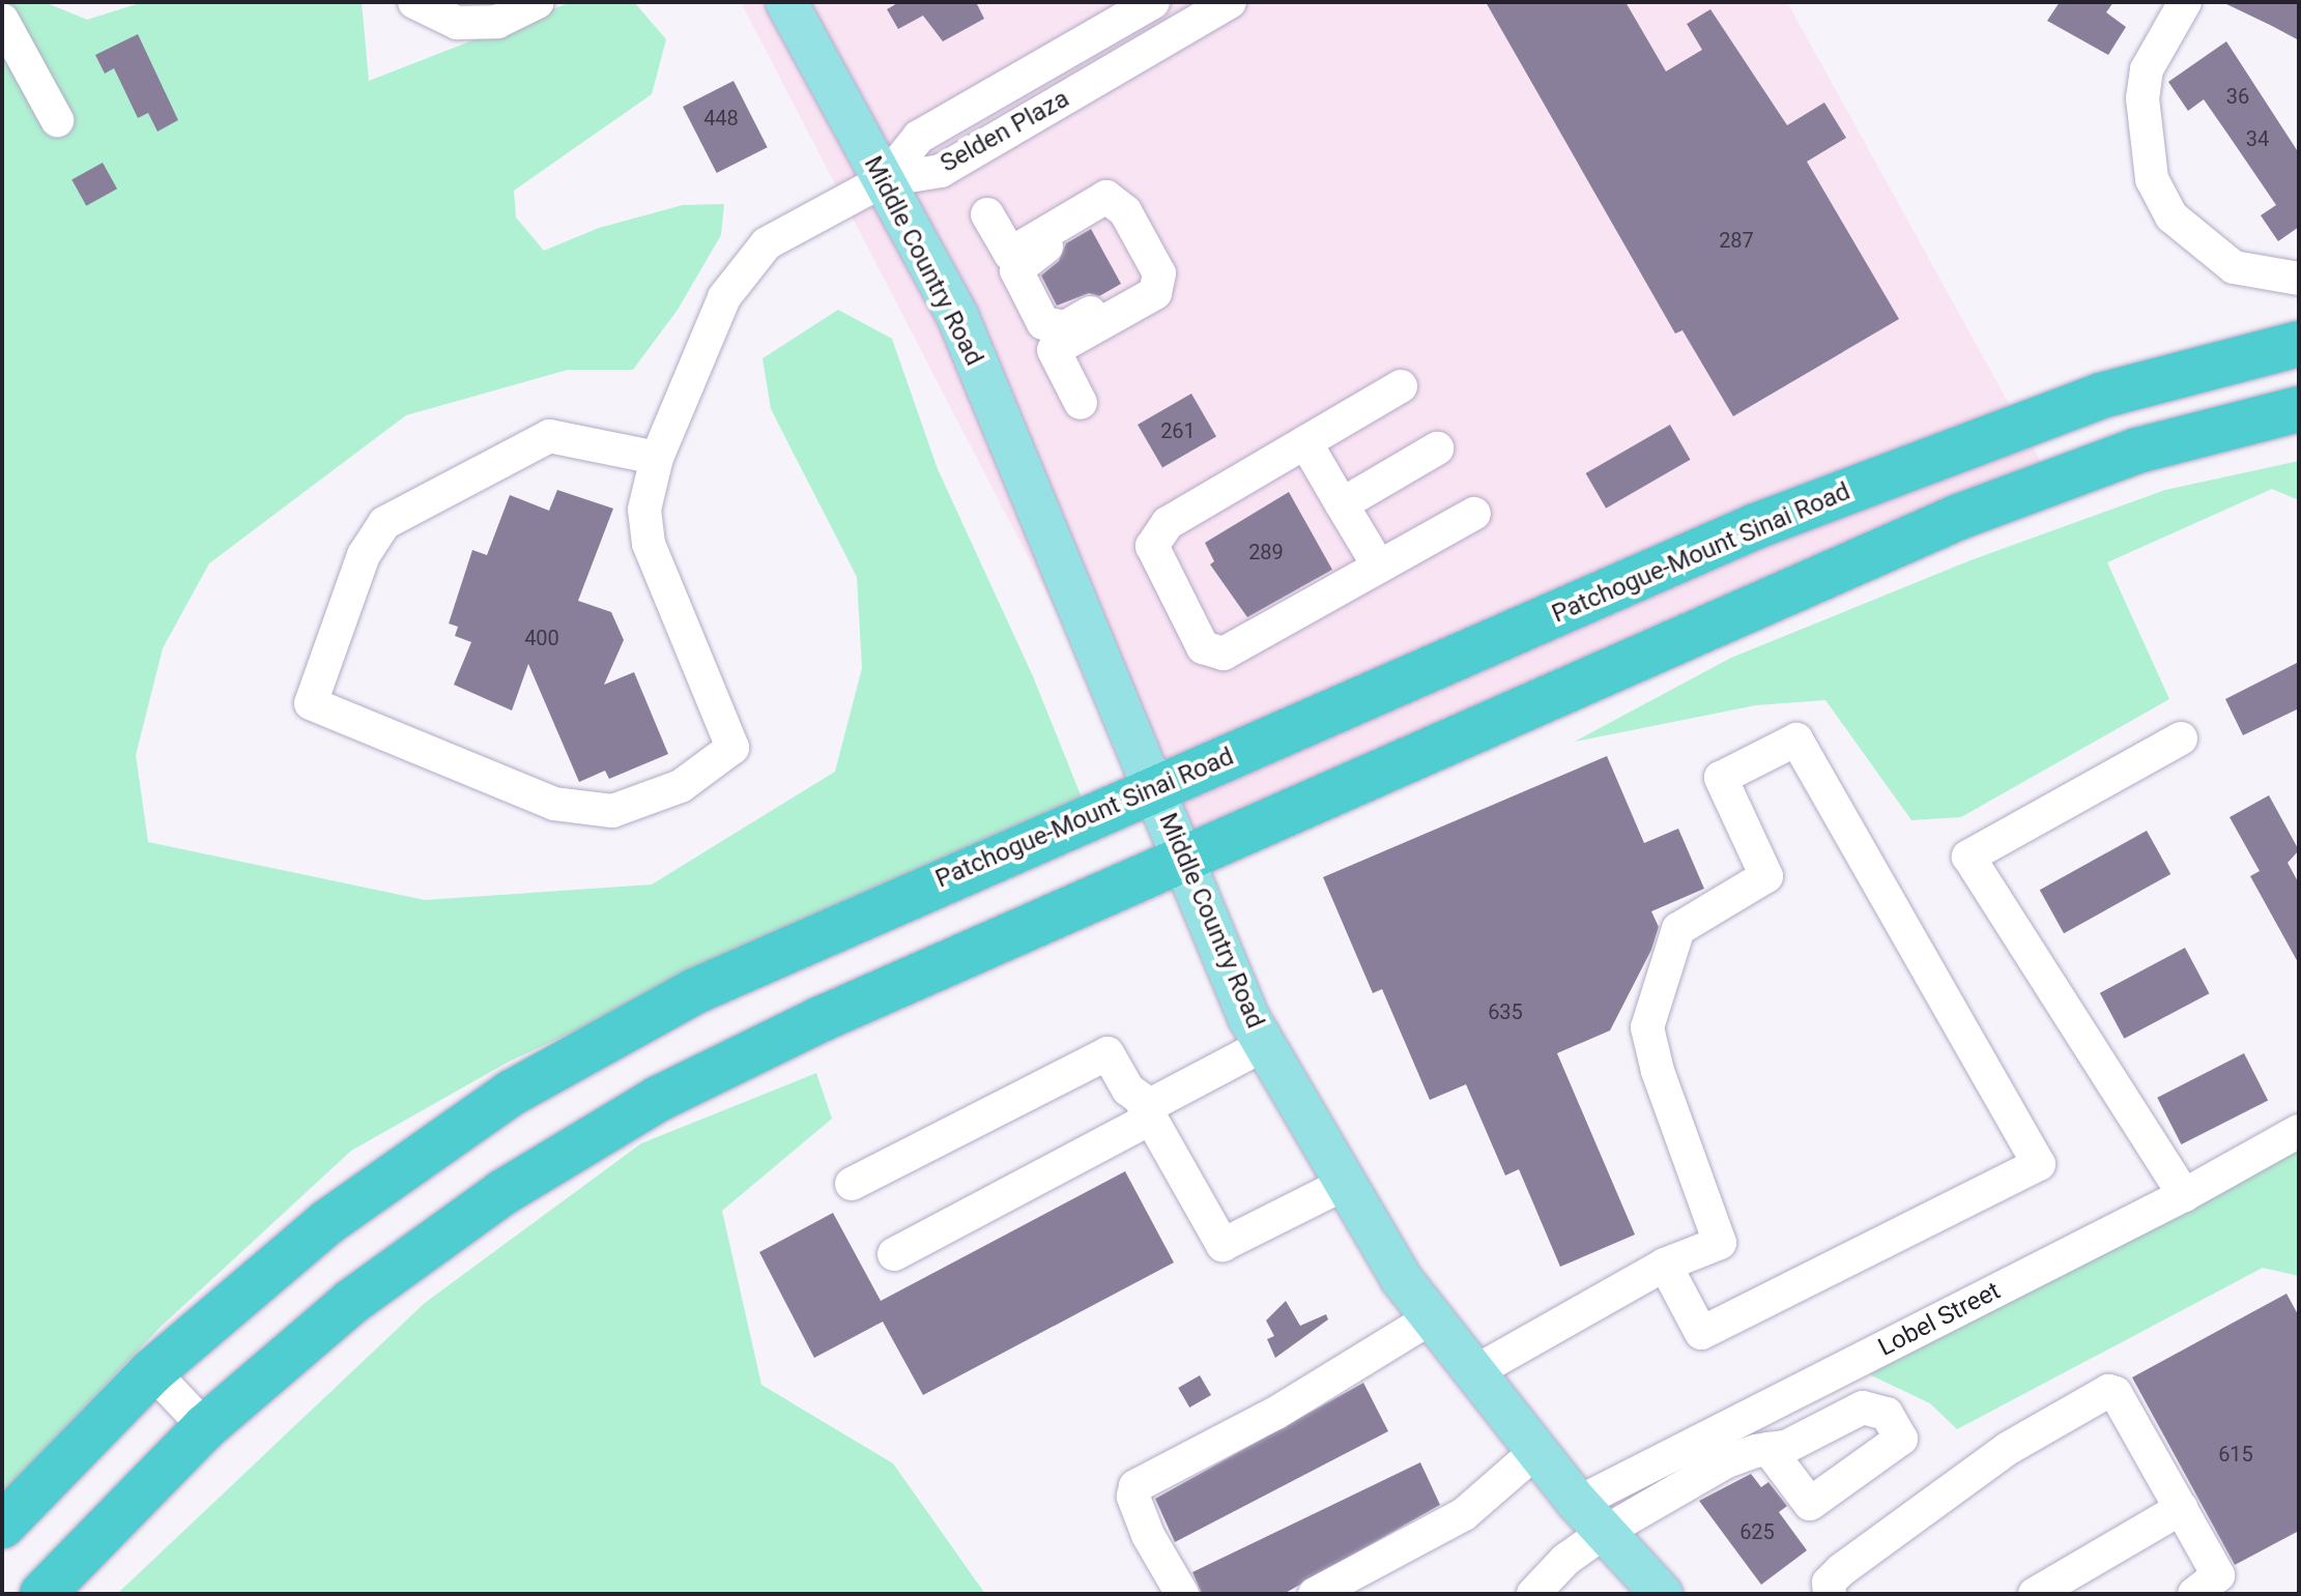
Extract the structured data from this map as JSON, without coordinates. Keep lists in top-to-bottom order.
{
  "streets": {
    "highway": ["Patchogue-Mount Sinai Road"],
    "main road": ["Middle Country Road"],
    "street": ["Selden Plaza", "Lobel Street"]
  },
  "crossings": [
    ["Selden Plaza", "Middle Country Road"],
    ["Middle Country Road", "Patchogue-Mount Sinai Road"],
    ["Middle Country Road", "Lobel Street"]
  ],
  "house_numbers": [
    "36",
    "448",
    "34",
    "287",
    "261",
    "289",
    "400",
    "635",
    "615",
    "625"
  ]
}
